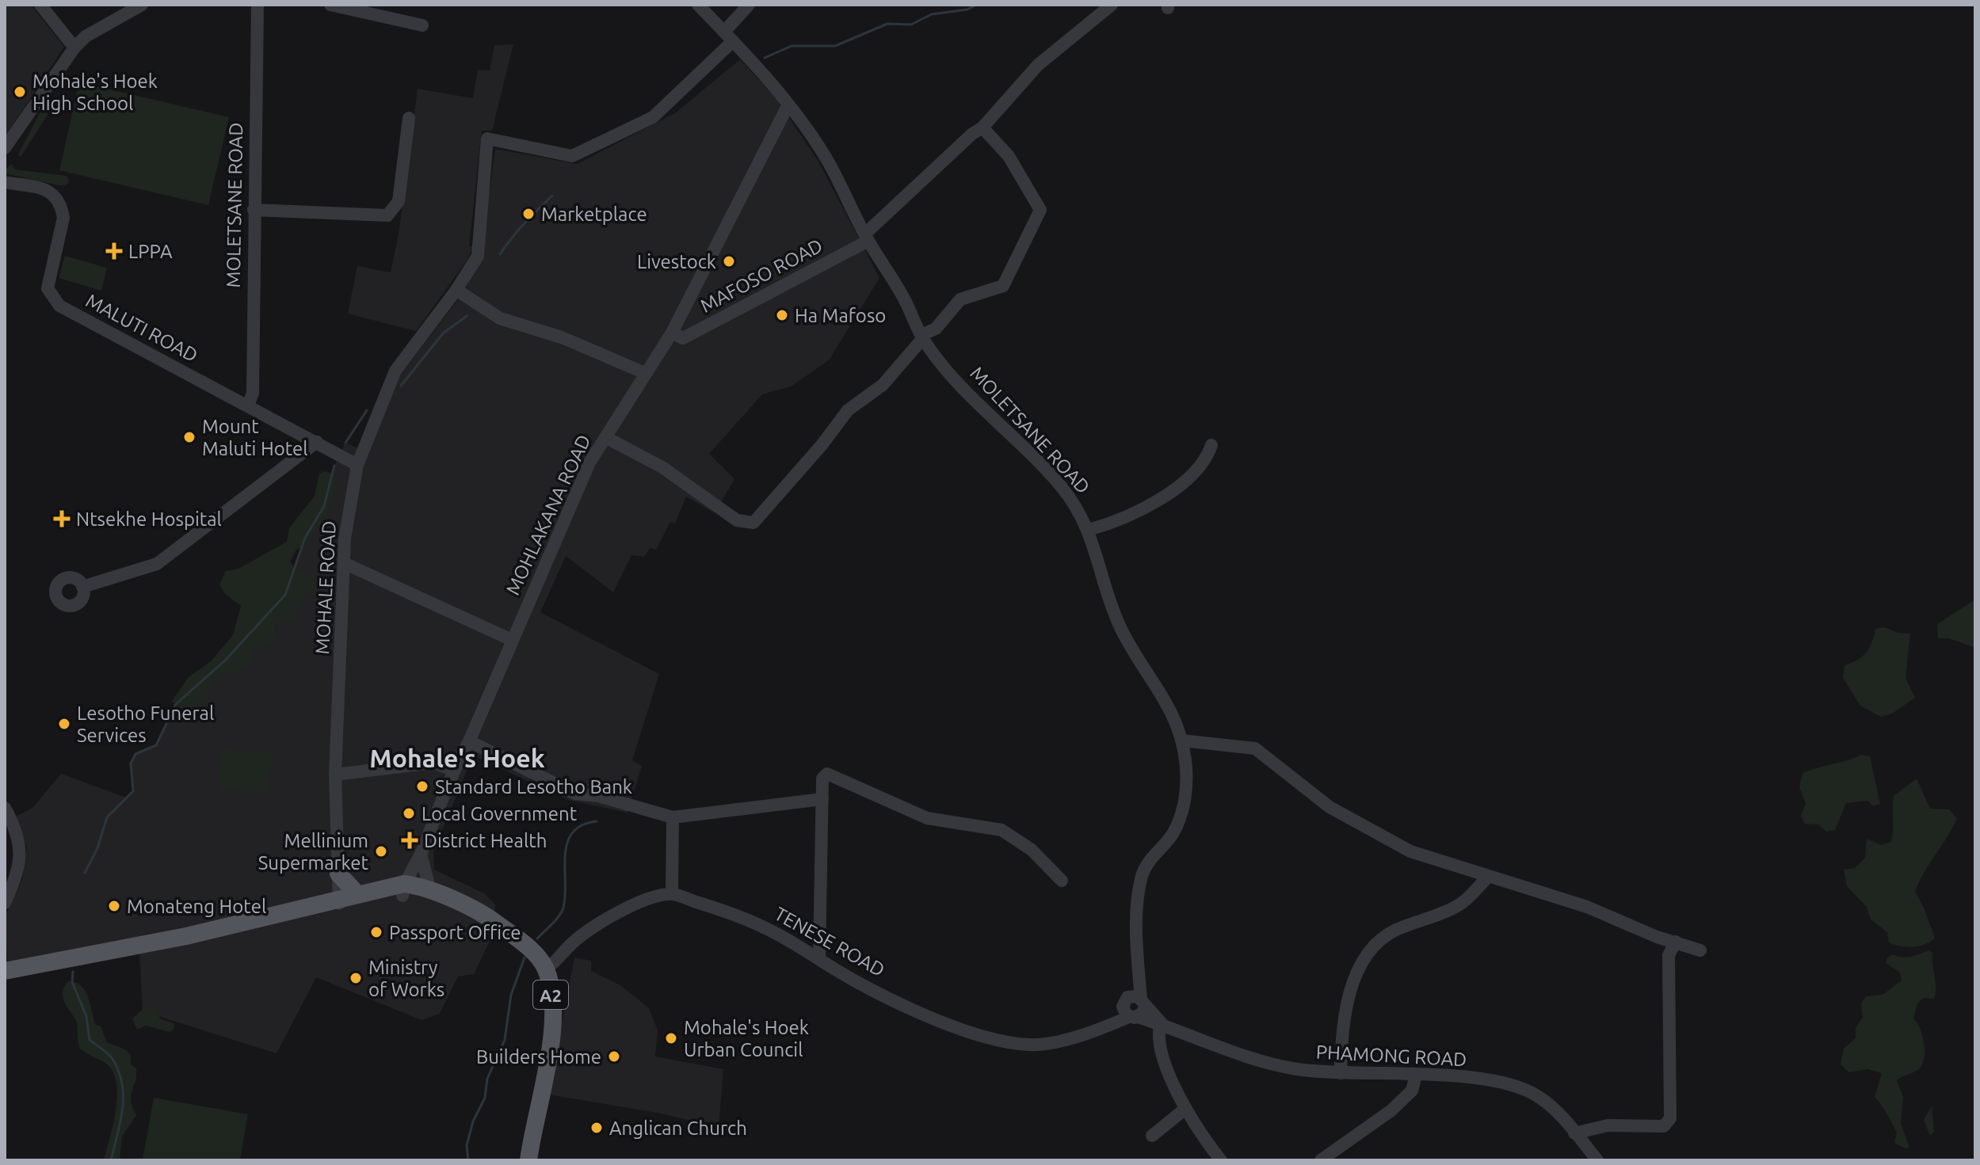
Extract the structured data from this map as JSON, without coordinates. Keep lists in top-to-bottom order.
{
  "streets": {
    "main road": ["A2"],
    "street": [
      "MOLETSANE ROAD",
      "MAFOSO ROAD",
      "MALUTI ROAD",
      "MOHLAKANA ROAD",
      "MOHALE ROAD",
      "TENESE ROAD",
      "PHAMONG ROAD"
    ]
  },
  "crossings": [
    ["MOLETSANE ROAD", "MAFOSO ROAD"],
    ["MOLETSANE ROAD", "MALUTI ROAD"],
    ["MOLETSANE ROAD", "MOHLAKANA ROAD"],
    ["MOLETSANE ROAD", "MOHALE ROAD"],
    ["MOLETSANE ROAD", "TENESE ROAD"],
    ["MOLETSANE ROAD", "PHAMONG ROAD"],
    ["MAFOSO ROAD", "MOHLAKANA ROAD"],
    ["MALUTI ROAD", "MOHALE ROAD"],
    ["MOHLAKANA ROAD", "A2"],
    ["MOHALE ROAD", "A2"],
    ["TENESE ROAD", "PHAMONG ROAD"]
  ],
  "districts": ["Mohale's Hoek"],
  "places": {
    "other": [
      "Mohale's Hoek High School",
      "Marketplace",
      "Livestock",
      "Ha Mafoso",
      "Mount Maluti Hotel",
      "Lesotho Funeral Services",
      "Standard Lesotho Bank",
      "Local Government",
      "Mellinium Supermarket",
      "Monateng Hotel",
      "Passport Office",
      "Ministry of Works",
      "Mohale's Hoek Urban Council",
      "Builders Home",
      "Anglican Church"
    ],
    "health": ["LPPA", "Ntsekhe Hospital", "District Health"]
  }
}
